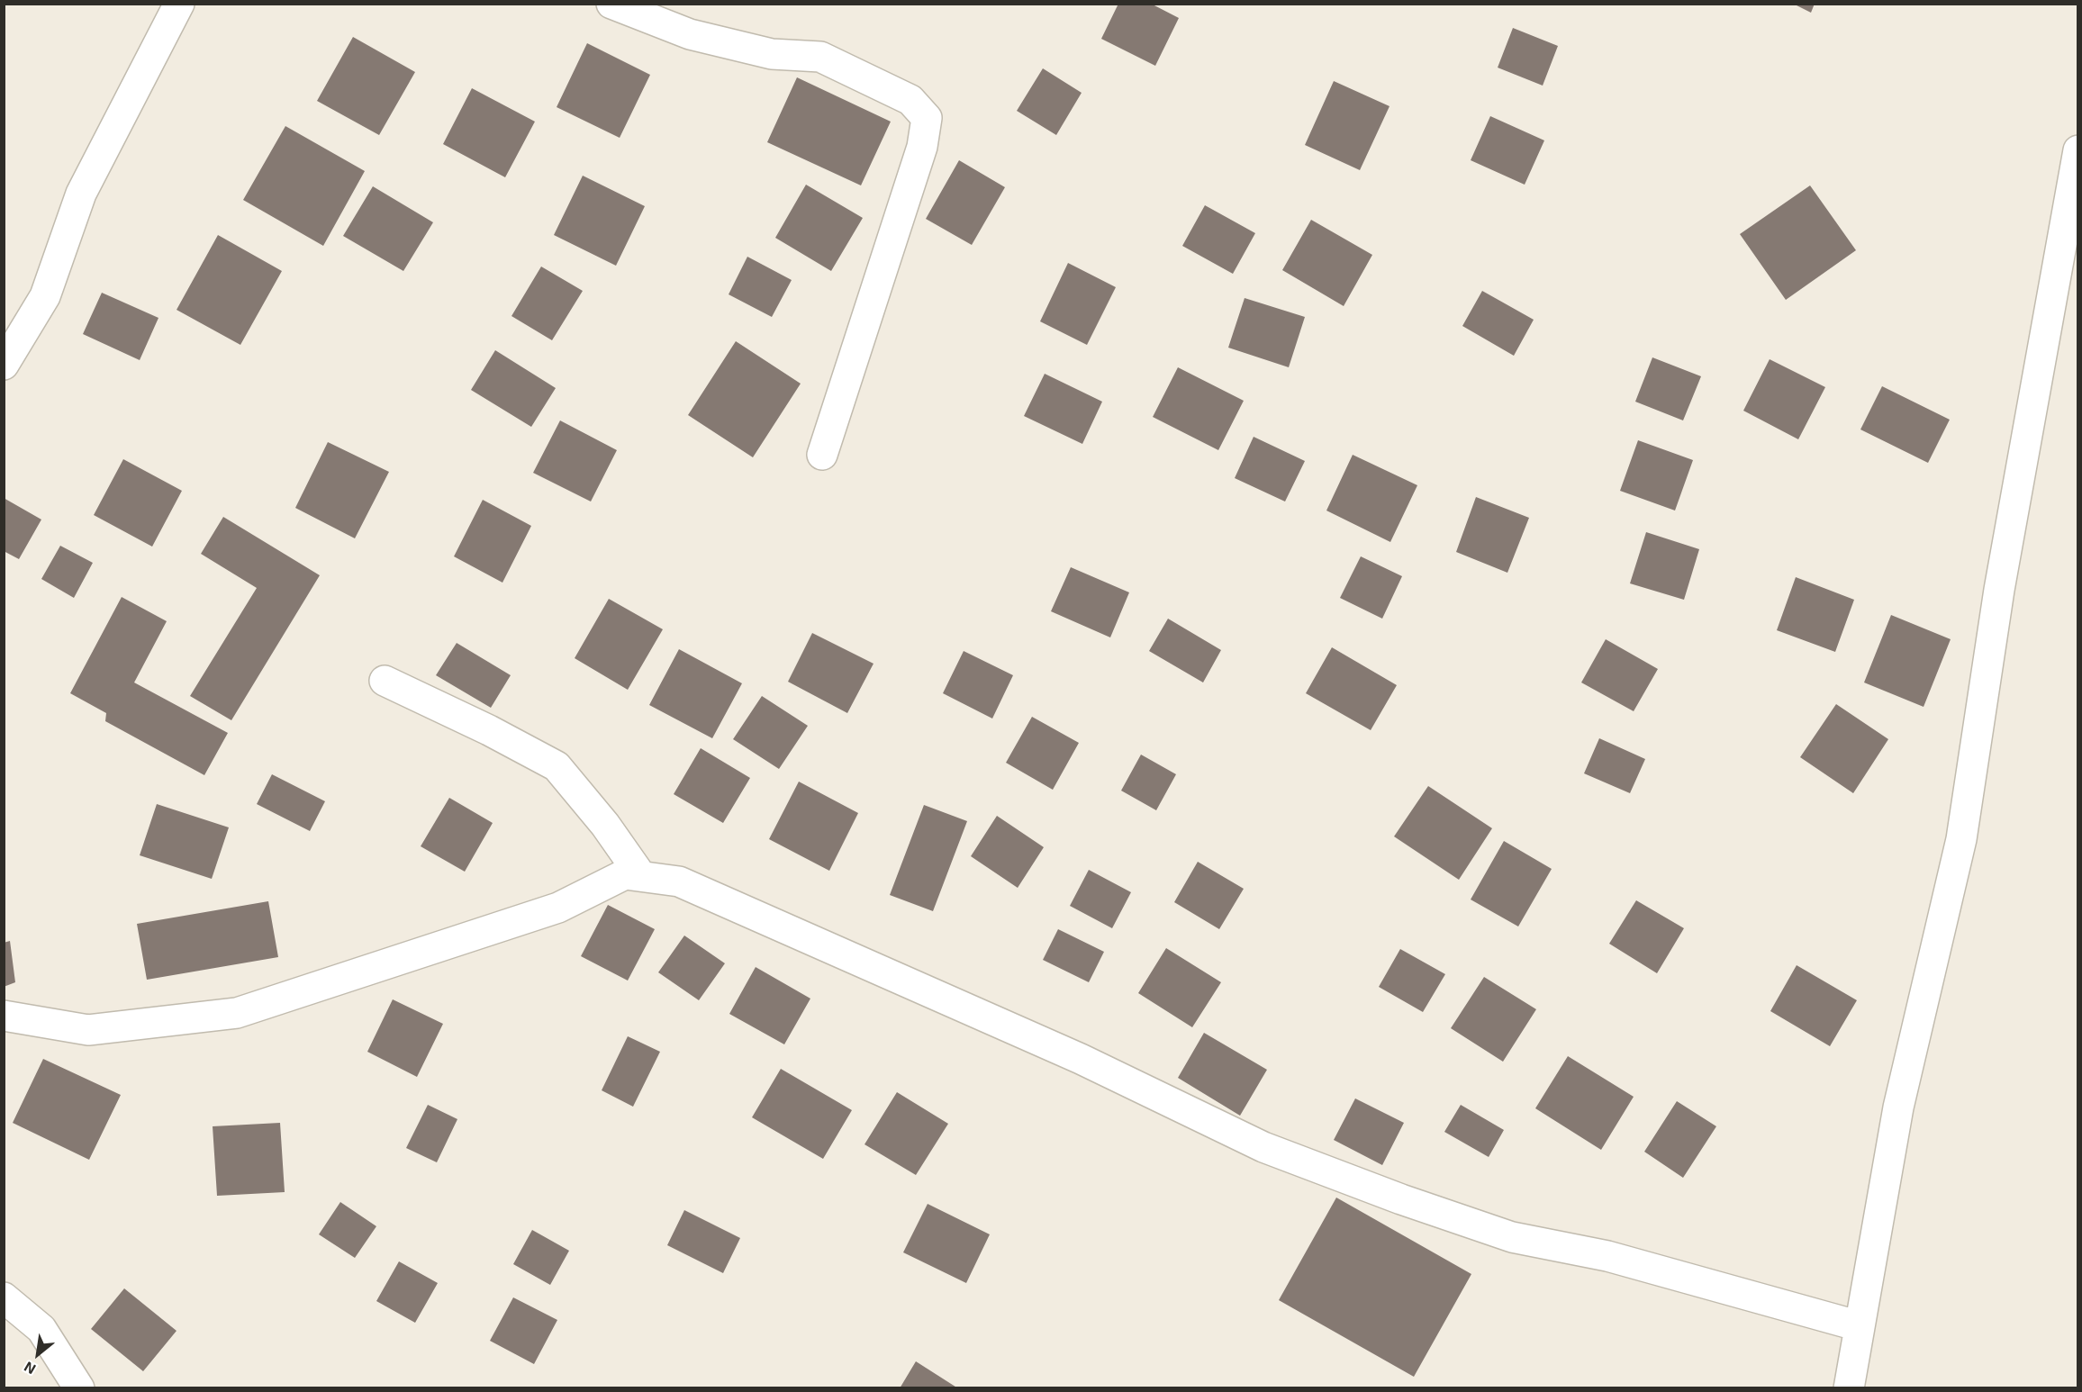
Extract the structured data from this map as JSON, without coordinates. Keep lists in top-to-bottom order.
{
  "north": "bottom left"
}
